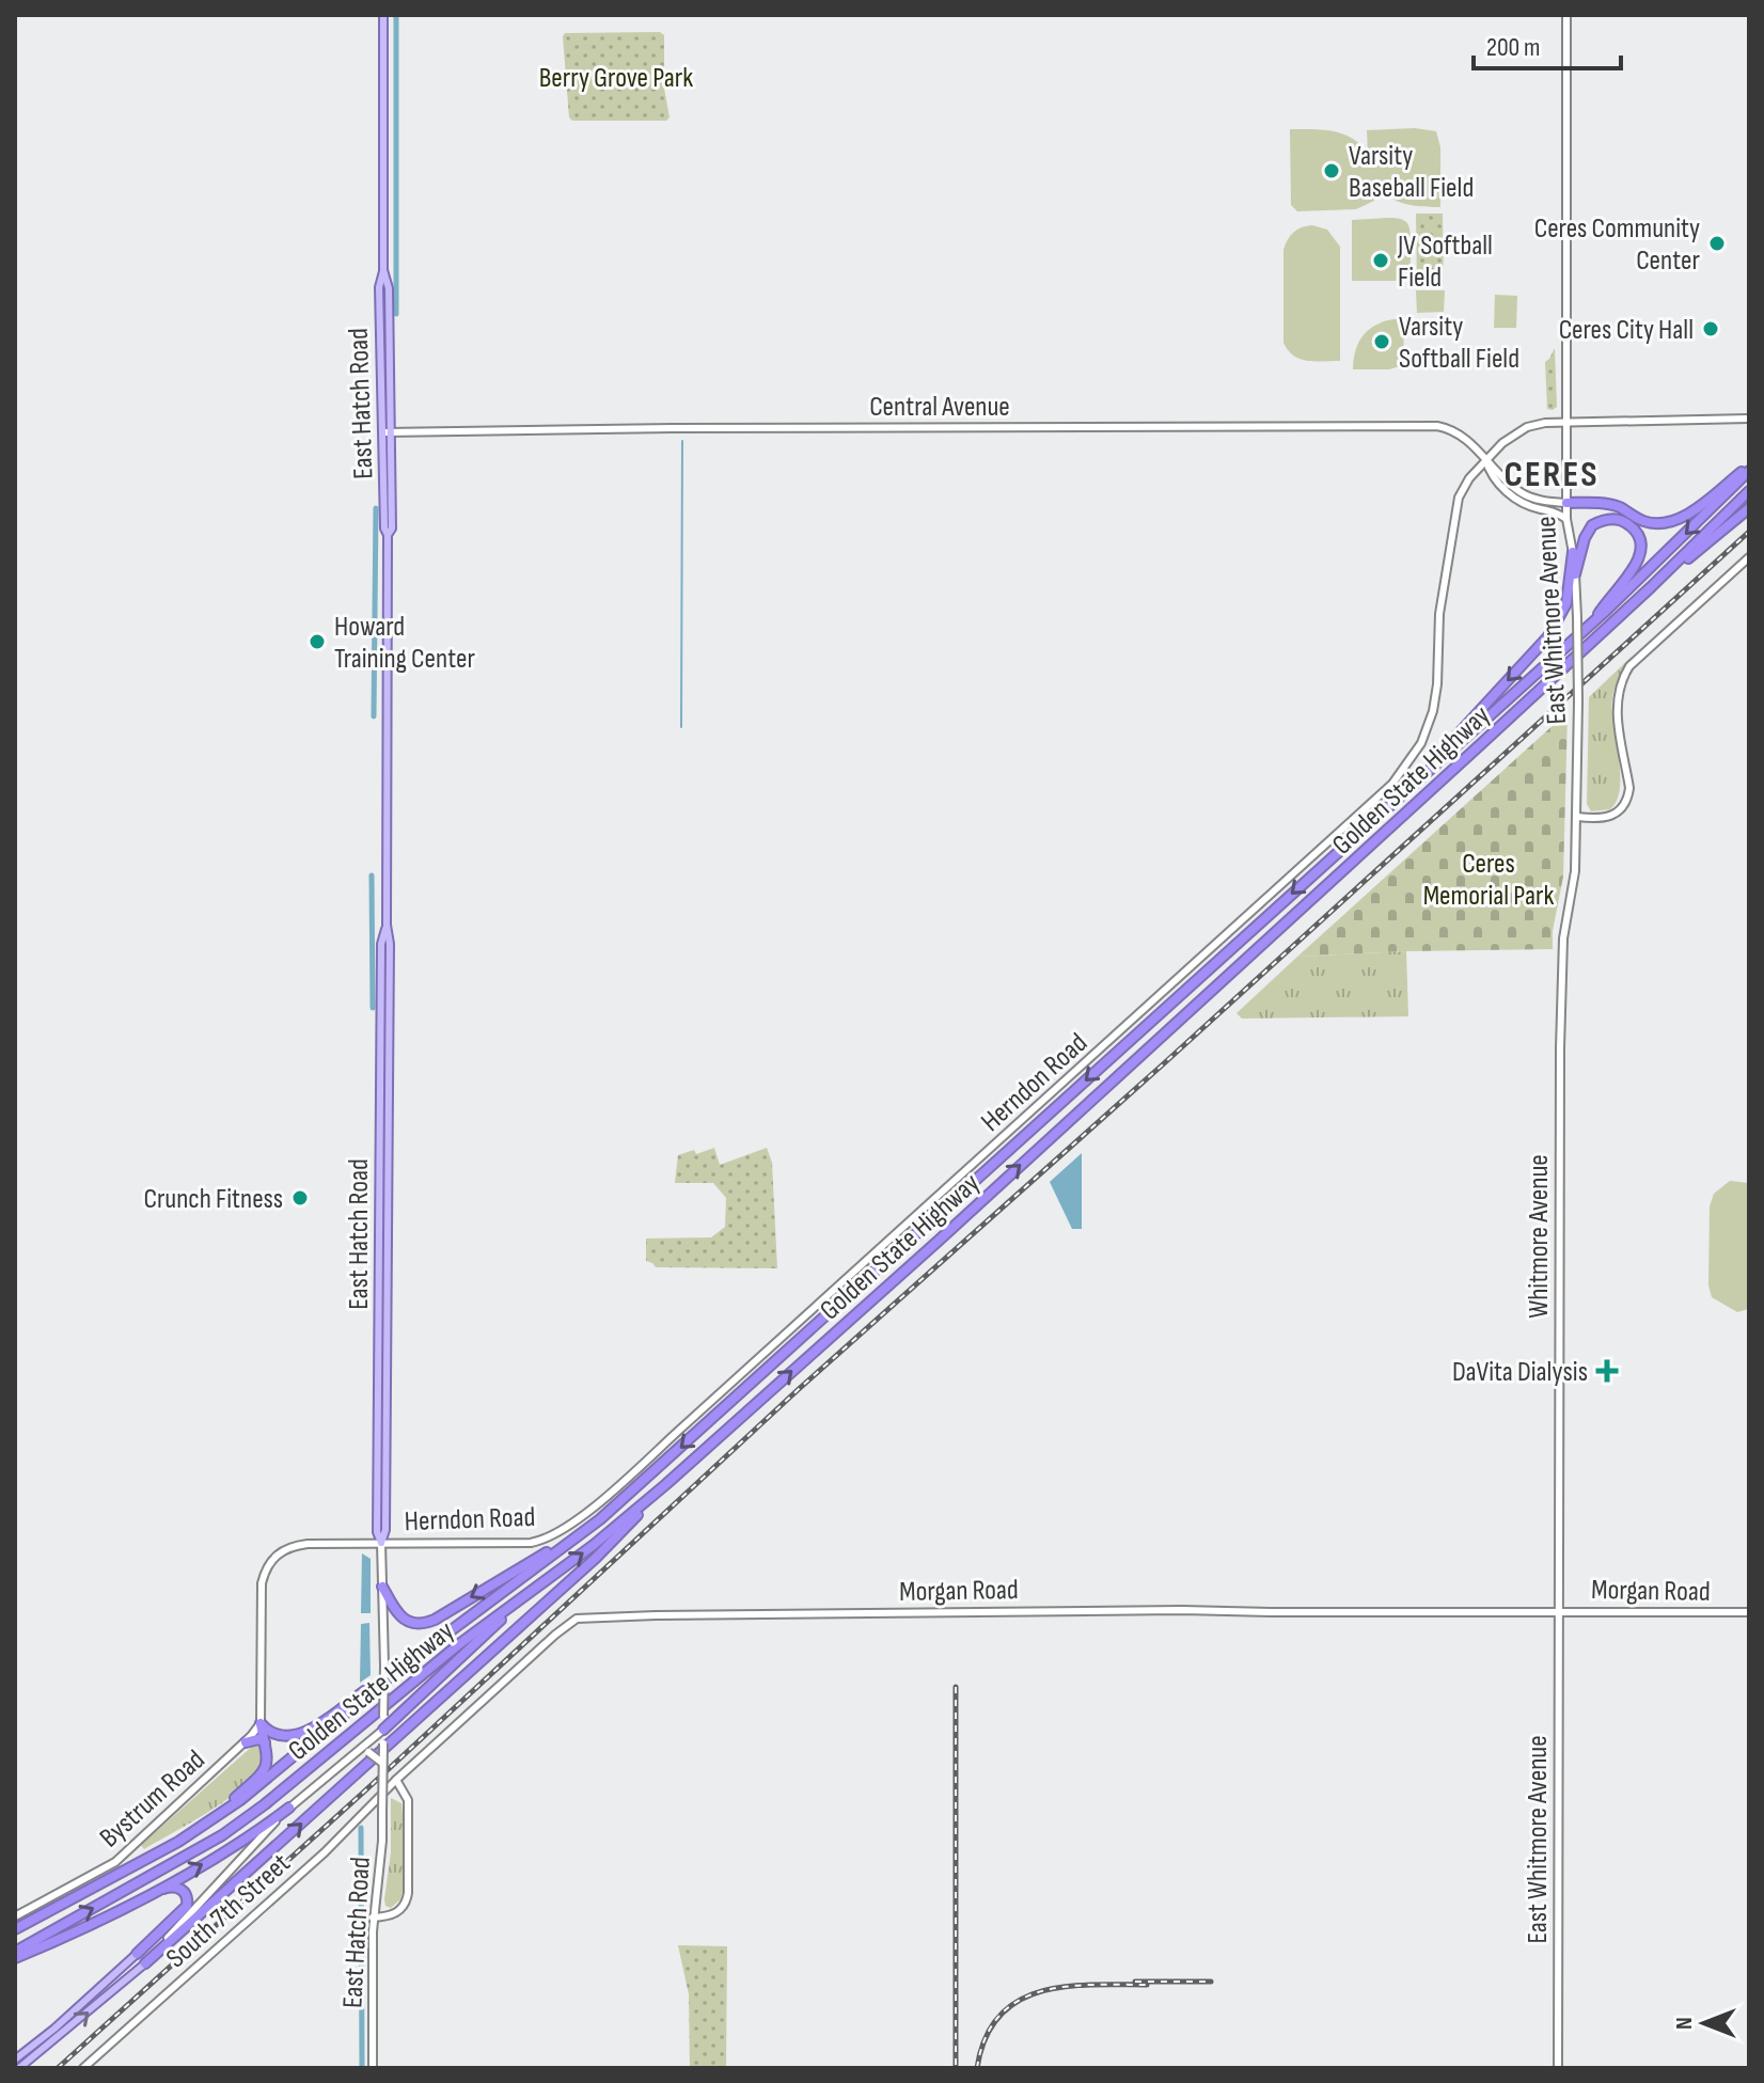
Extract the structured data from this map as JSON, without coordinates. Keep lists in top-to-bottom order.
{
  "streets": {
    "highway": ["Golden State Highway"],
    "main road": ["East Hatch Road"],
    "street": [
      "Central Avenue",
      "East Whitmore Avenue",
      "Herndon Road",
      "Whitmore Avenue",
      "Morgan Road",
      "Bystrum Road",
      "South 7th Street"
    ]
  },
  "crossings": [
    ["East Hatch Road", "Central Avenue"],
    ["East Hatch Road", "Herndon Road"],
    ["Central Avenue", "Herndon Road"],
    ["East Whitmore Avenue", "Herndon Road"],
    ["East Whitmore Avenue", "Whitmore Avenue"],
    ["East Whitmore Avenue", "Morgan Road"],
    ["Herndon Road", "Bystrum Road"],
    ["Whitmore Avenue", "Morgan Road"],
    ["Morgan Road", "South 7th Street"]
  ],
  "districts": ["CERES"],
  "parks": ["Berry Grove Park", "Ceres Memorial Park"],
  "places": {
    "other": [
      "Varsity Baseball Field",
      "Ceres Community Center",
      "JV Softball Field",
      "Ceres City Hall",
      "Varsity Softball Field",
      "Howard Training Center",
      "Crunch Fitness"
    ],
    "health": ["DaVita Dialysis"]
  },
  "scale_bar": "200 m",
  "north": "left"
}
